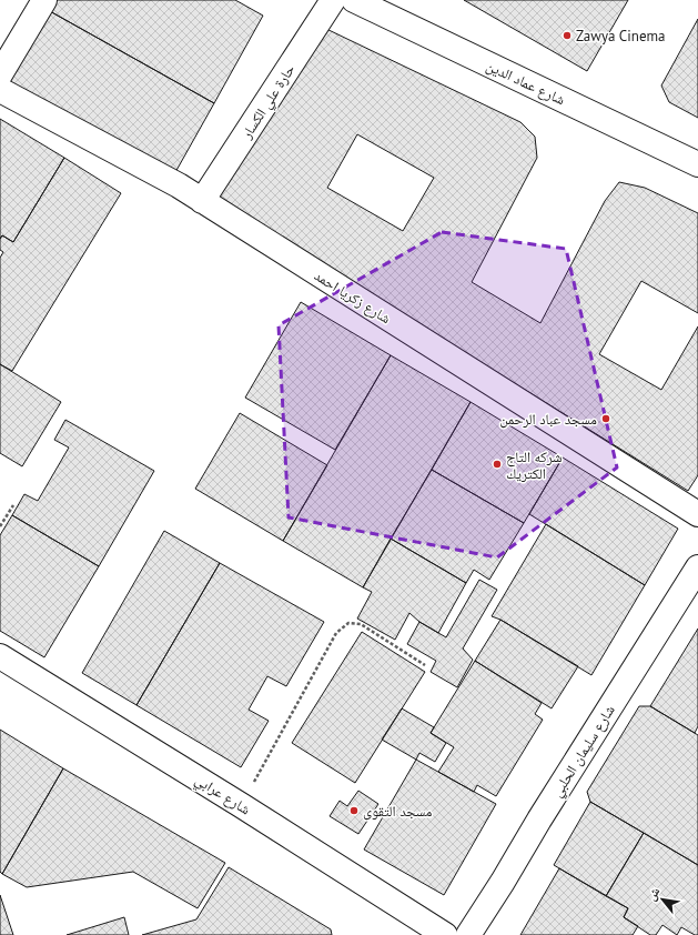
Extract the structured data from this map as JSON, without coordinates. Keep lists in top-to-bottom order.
{
  "streets": {
    "street": [
      "شارع عماد الدين",
      "حارة علي الكسار",
      "شارع زكريا احمد",
      "شارع سليمان الحلبي",
      "شارع عرابي"
    ]
  },
  "crossings": [
    ["حارة علي الكسار", "شارع زكريا احمد"]
  ],
  "places": [
    "Zawya Cinema",
    "مسجد عباد الرحمن",
    "شركه التاج الكتريك",
    "مسجد التقوى"
  ],
  "north": "top left"
}
